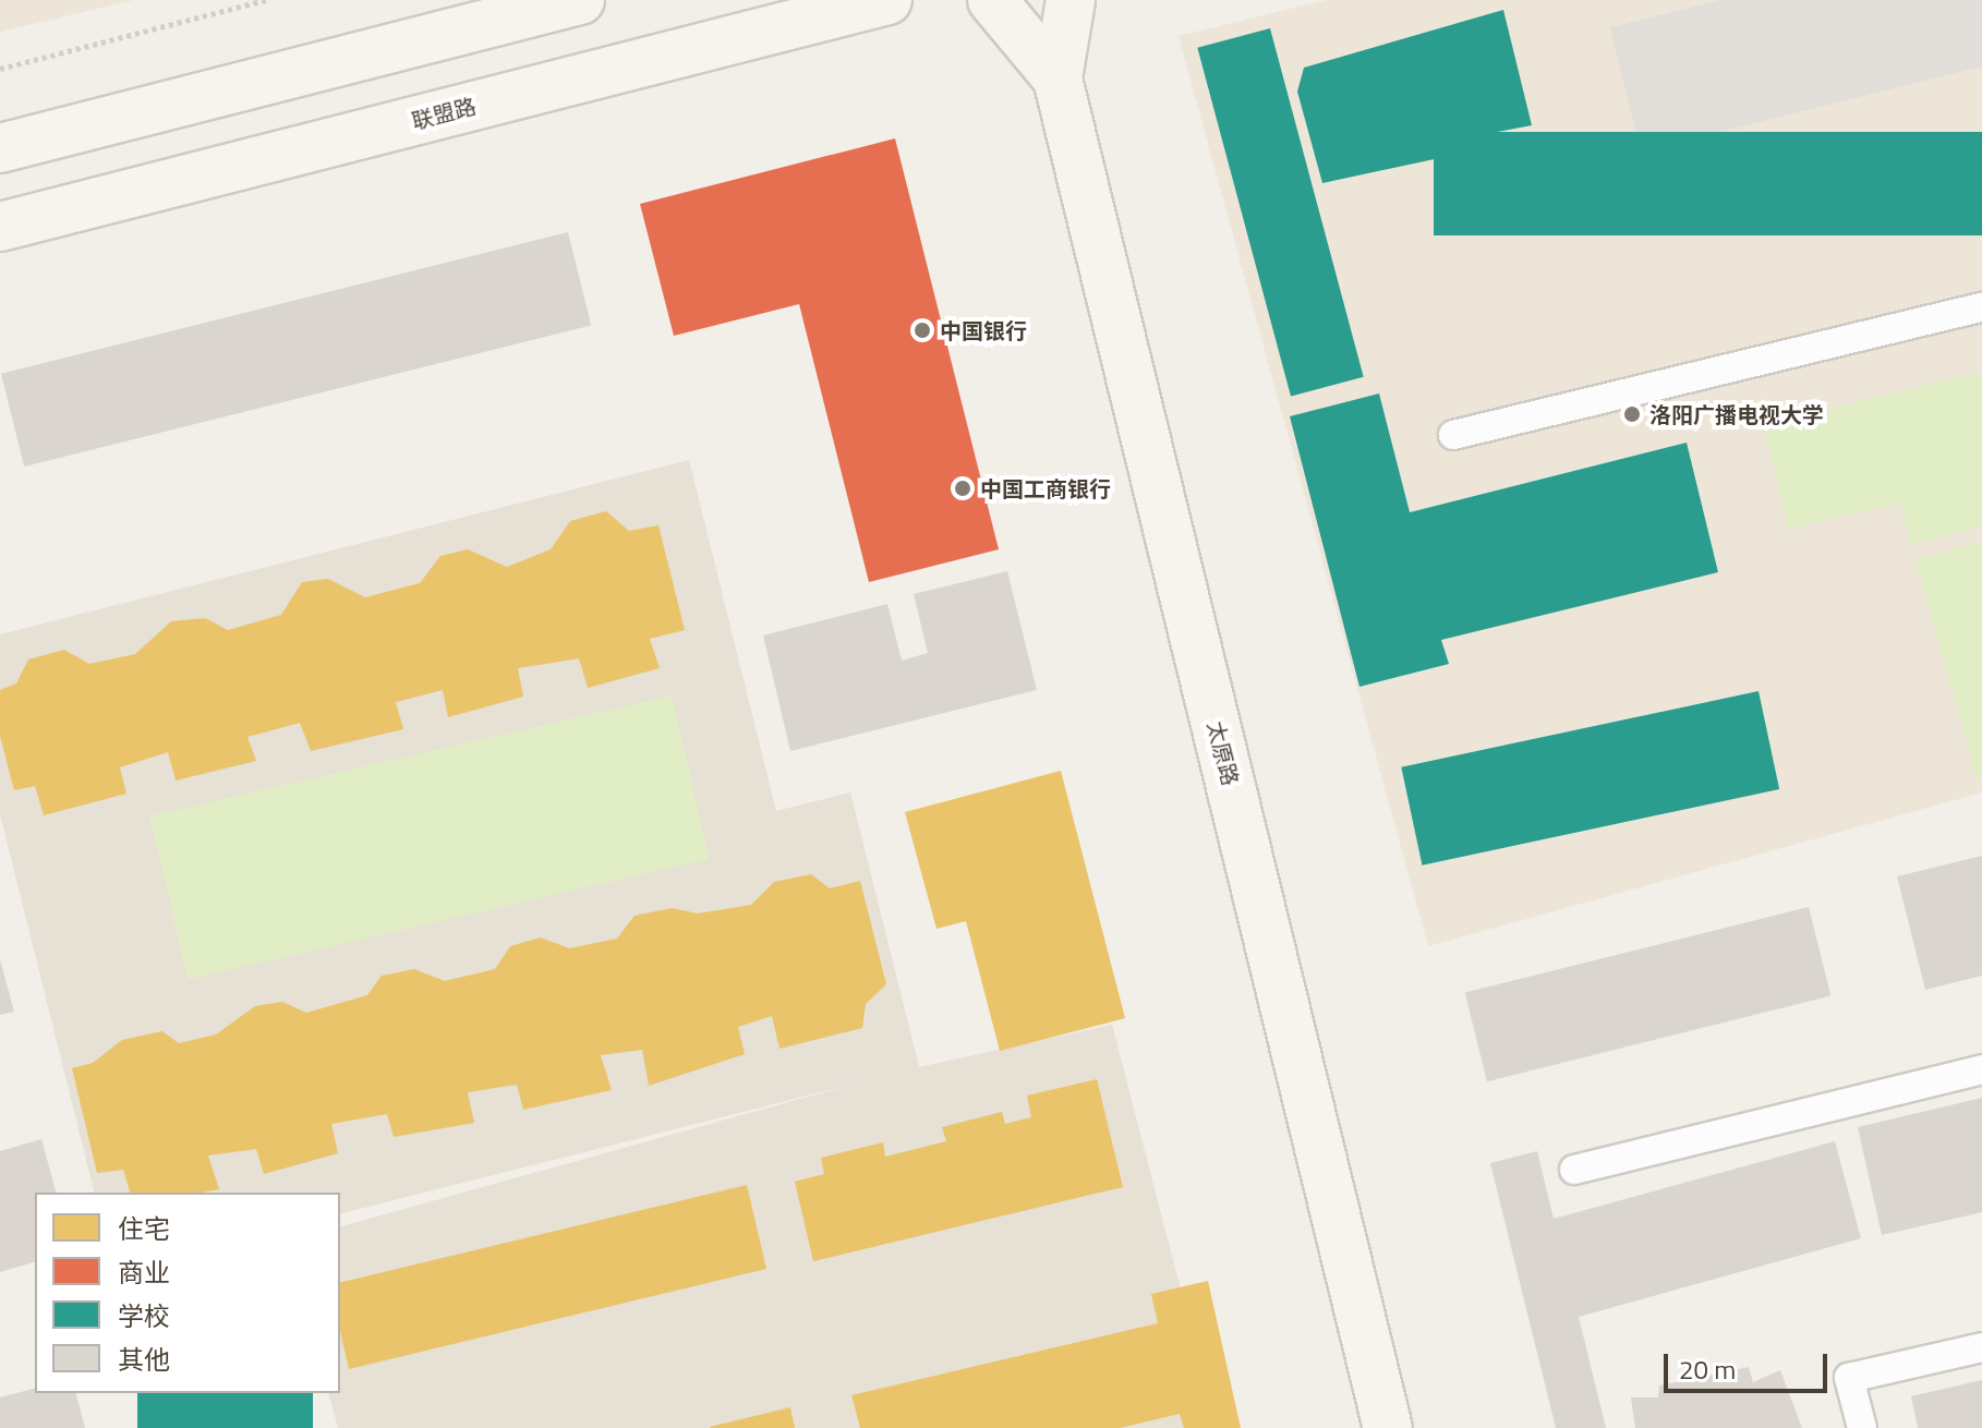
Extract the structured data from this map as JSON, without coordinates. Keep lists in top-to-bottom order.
{
  "streets": {
    "main road": ["联盟路", "太原路"]
  },
  "places": ["中国银行", "洛阳广播电视大学", "中国工商银行"],
  "legend": [
    "住宅",
    "商业",
    "学校",
    "其他"
  ],
  "scale_bar": "20 m"
}
